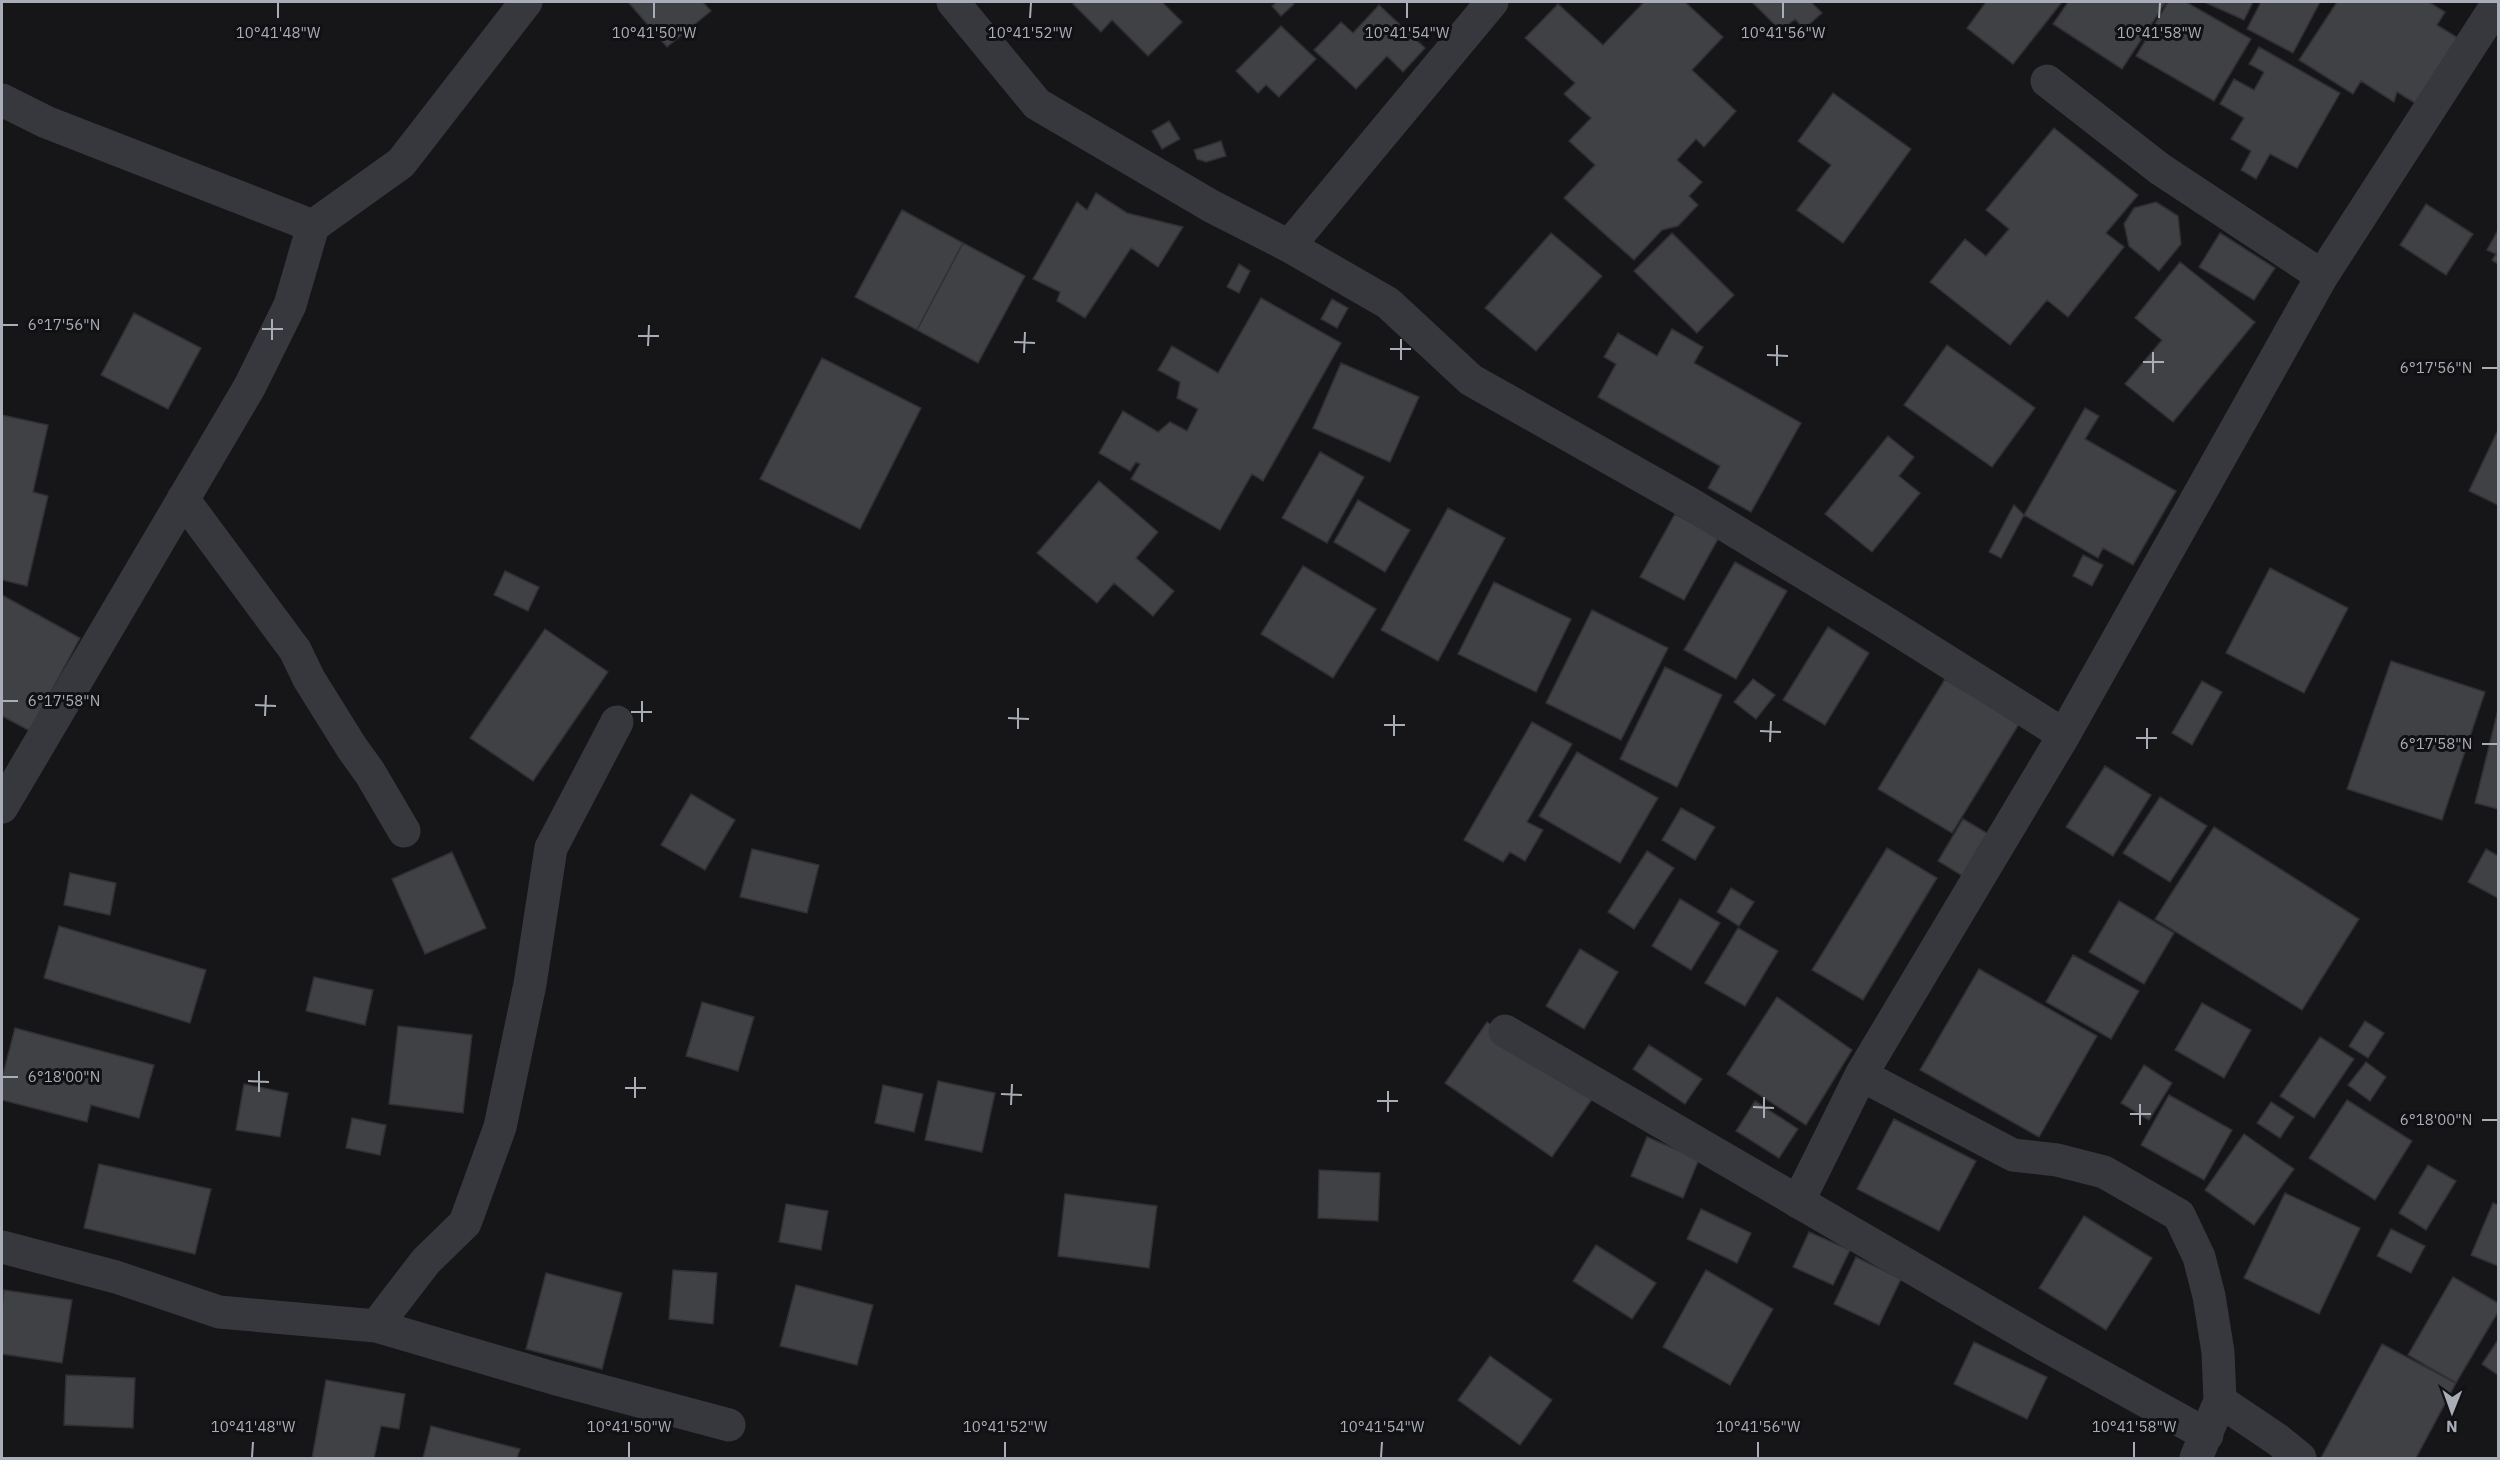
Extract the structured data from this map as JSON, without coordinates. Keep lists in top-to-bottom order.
{
  "north": "bottom",
  "coordinates": [
    "10°41'48\"W",
    "10°41'50\"W",
    "10°41'52\"W",
    "10°41'54\"W",
    "10°41'56\"W",
    "10°41'58\"W",
    "6°17'56\"N",
    "6°17'58\"N",
    "6°18'00\"N"
  ]
}
